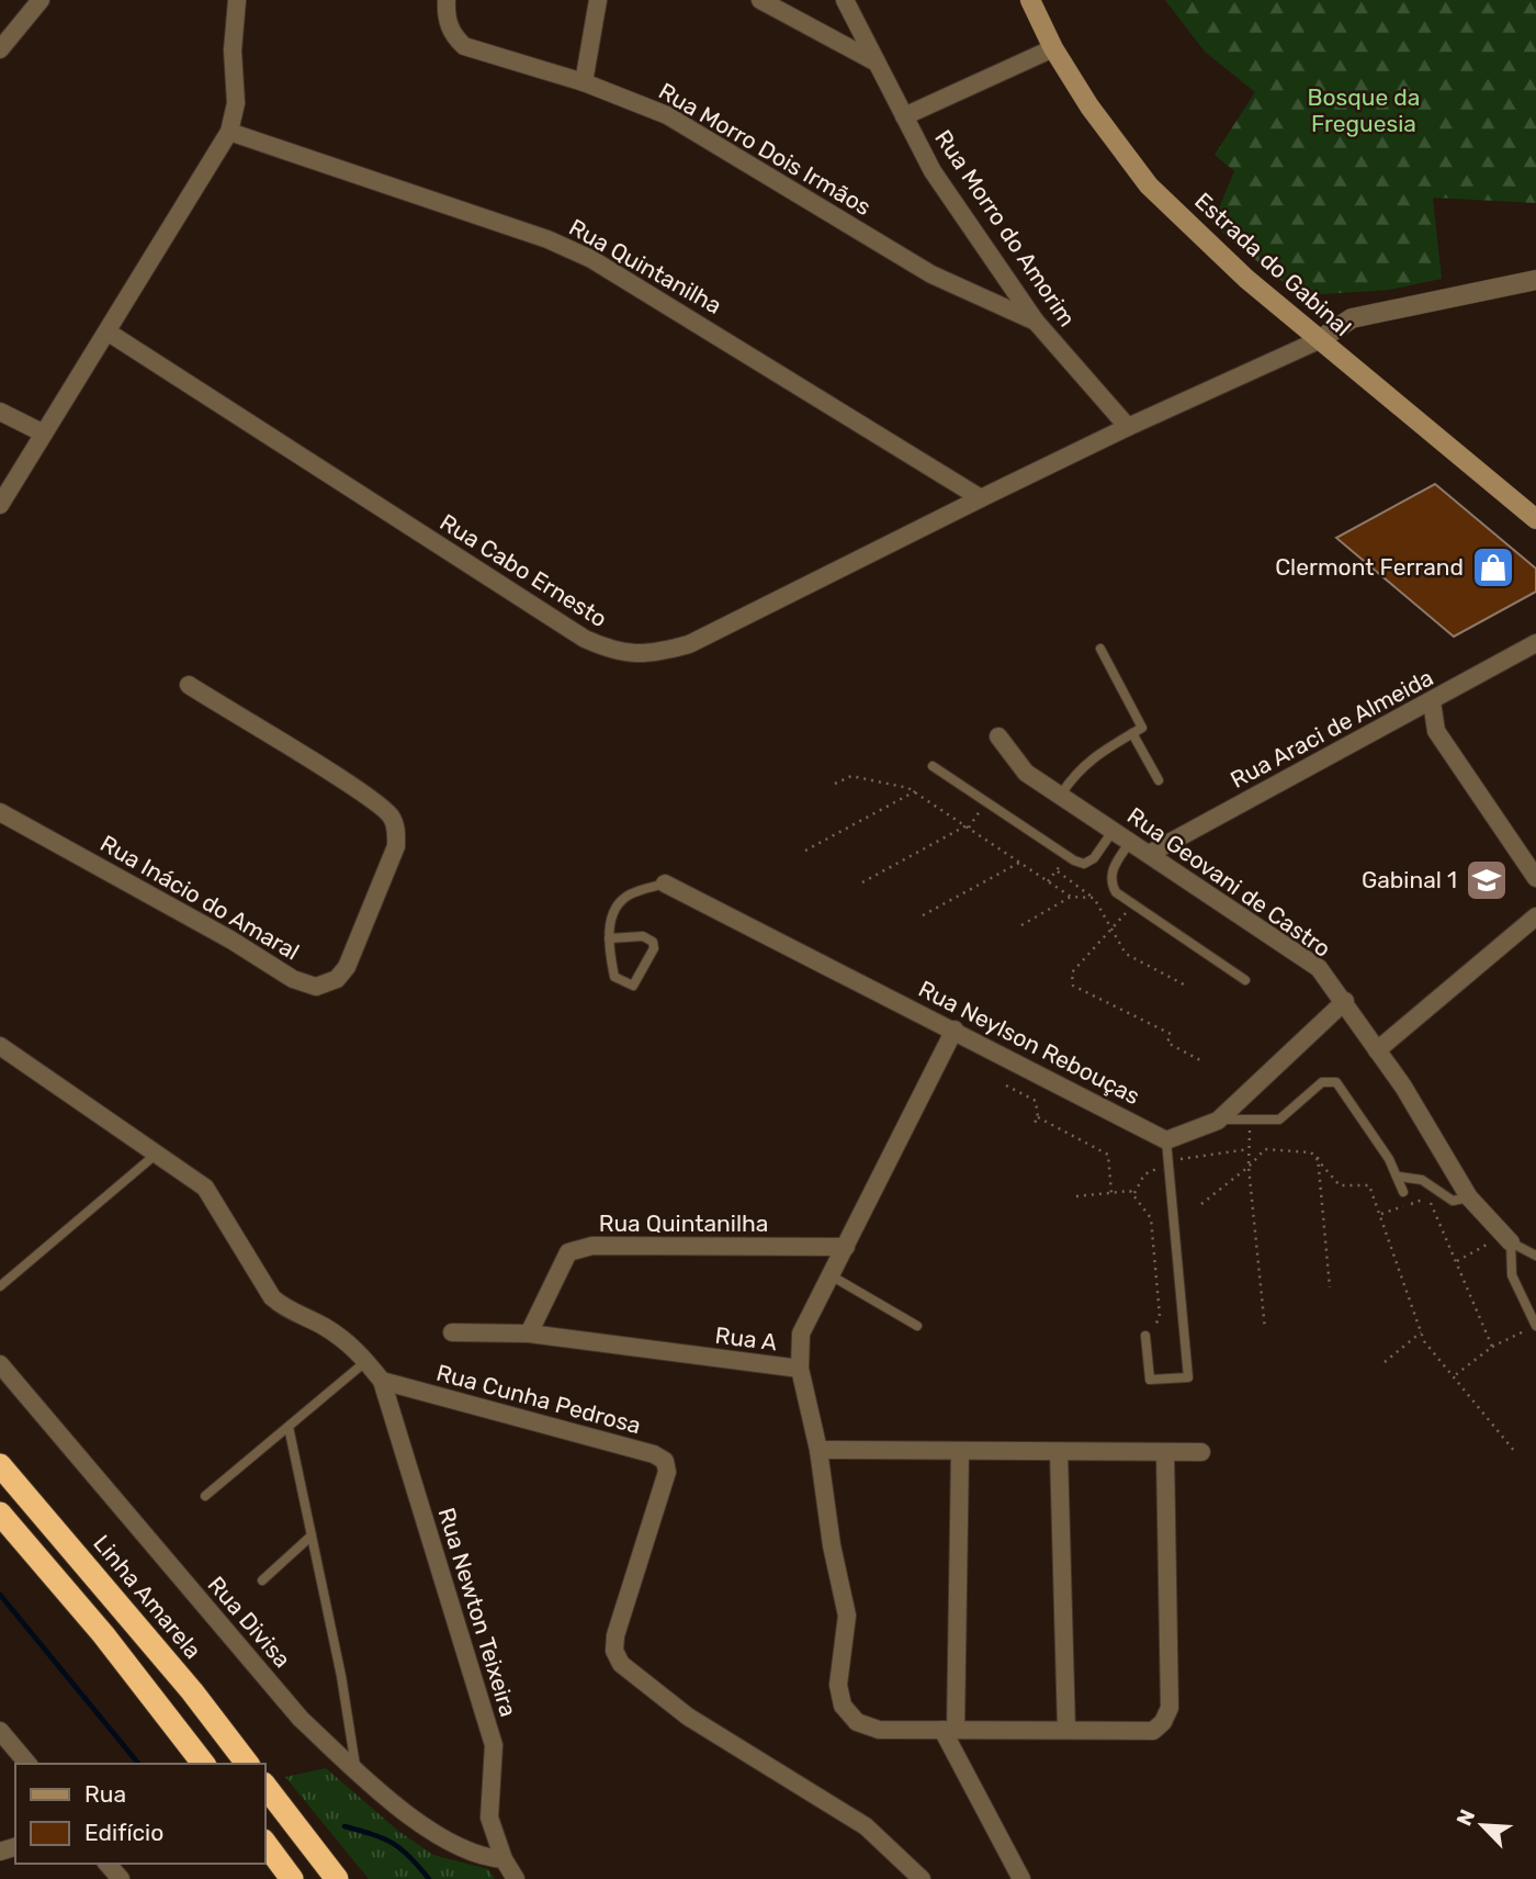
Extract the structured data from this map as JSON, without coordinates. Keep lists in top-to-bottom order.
{
  "streets": {
    "highway": ["Linha Amarela"],
    "main road": ["Estrada do Gabinal"],
    "street": [
      "Rua Morro Dois Irmãos",
      "Rua Morro do Amorim",
      "Rua Quintanilha",
      "Rua Cabo Ernesto",
      "Rua Araci de Almeida",
      "Rua Geovani de Castro",
      "Rua Inácio do Amaral",
      "Rua Neylson Rebouças",
      "Rua A",
      "Rua Cunha Pedrosa",
      "Rua Newton Teixeira",
      "Rua Divisa"
    ]
  },
  "crossings": [
    ["Rua Morro Dois Irmãos", "Rua Morro do Amorim"],
    ["Rua Quintanilha", "Rua Cabo Ernesto"],
    ["Rua Quintanilha", "Rua A"],
    ["Rua Araci de Almeida", "Rua Geovani de Castro"],
    ["Rua Neylson Rebouças", "Rua A"],
    ["Rua Cunha Pedrosa", "Rua Newton Teixeira"],
    ["Rua Newton Teixeira", "Rua Divisa"]
  ],
  "parks": ["Bosque da Freguesia"],
  "places": {
    "shop": ["Clermont Ferrand"],
    "school or university": ["Gabinal 1"]
  },
  "legend": ["Rua", "Edifício"],
  "north": "top left"
}
